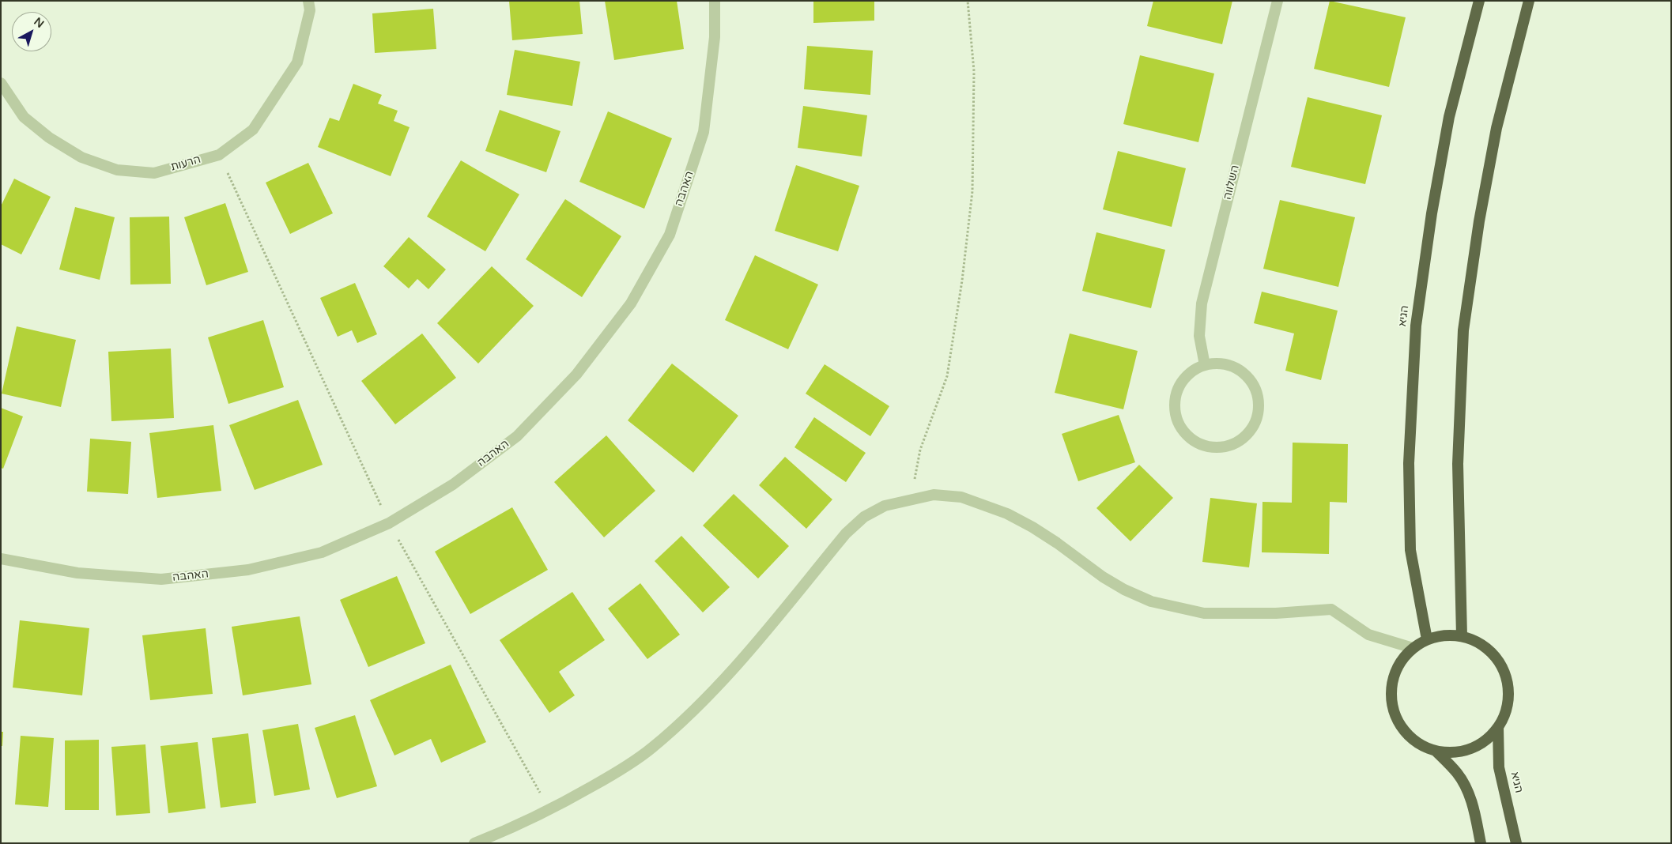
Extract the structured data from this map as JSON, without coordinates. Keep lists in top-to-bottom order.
{
  "streets": {
    "highway": ["הגיא"],
    "street": ["הרעות", "השלווה", "האהבה"]
  },
  "north": "top right"
}
